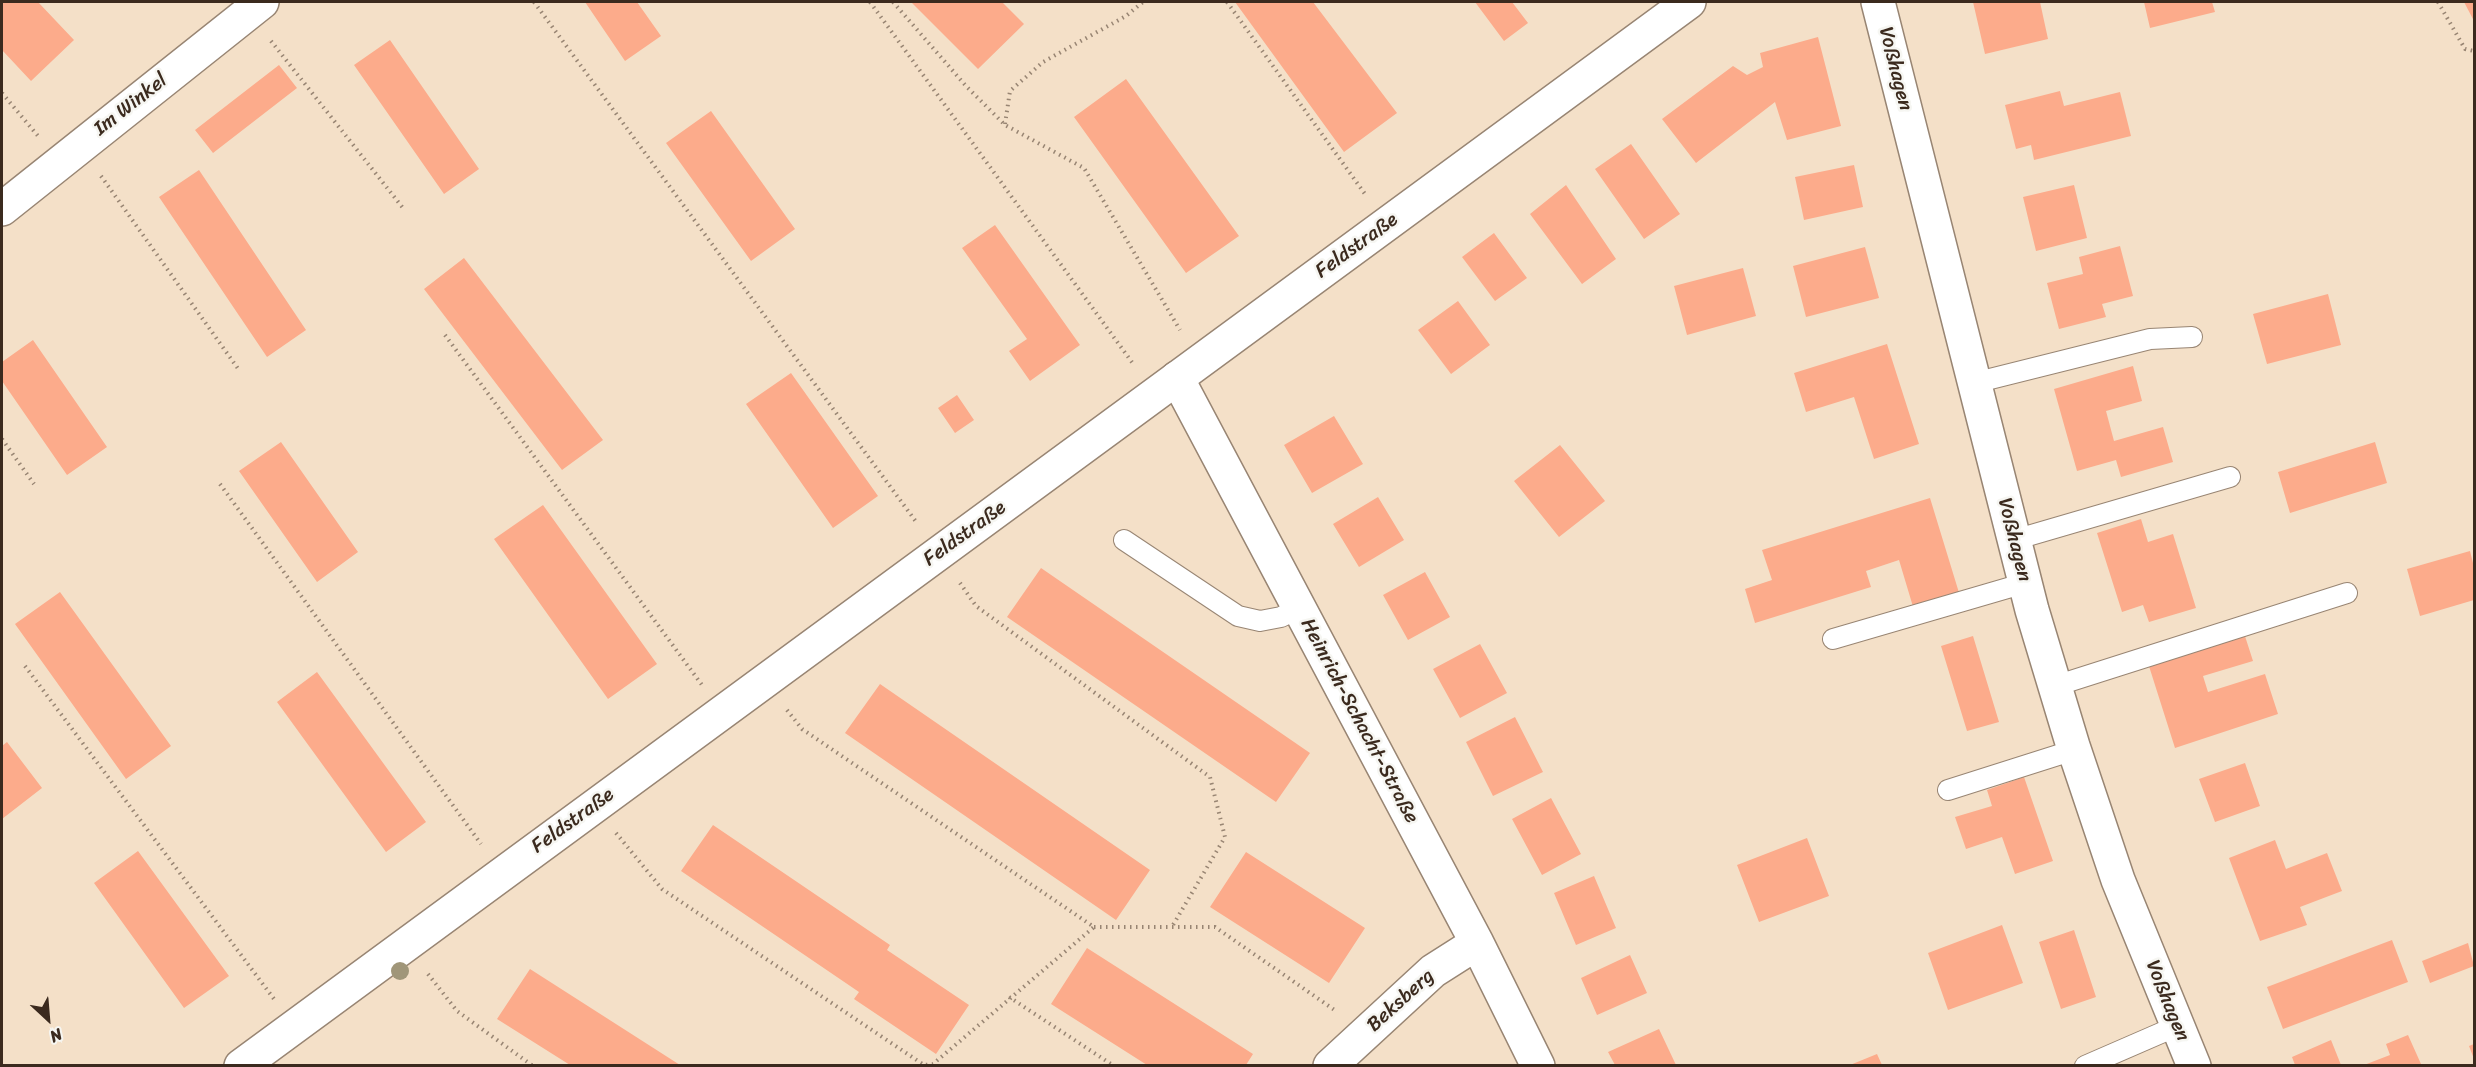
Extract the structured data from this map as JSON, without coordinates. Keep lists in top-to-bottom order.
{
  "streets": {
    "street": [
      "Voßhagen",
      "Im Winkel",
      "Feldstraße",
      "Heinrich-Schacht-Straße",
      "Beksberg"
    ]
  },
  "crossings": [
    ["Feldstraße", "Heinrich-Schacht-Straße"],
    ["Heinrich-Schacht-Straße", "Beksberg"]
  ],
  "north": "bottom right"
}
